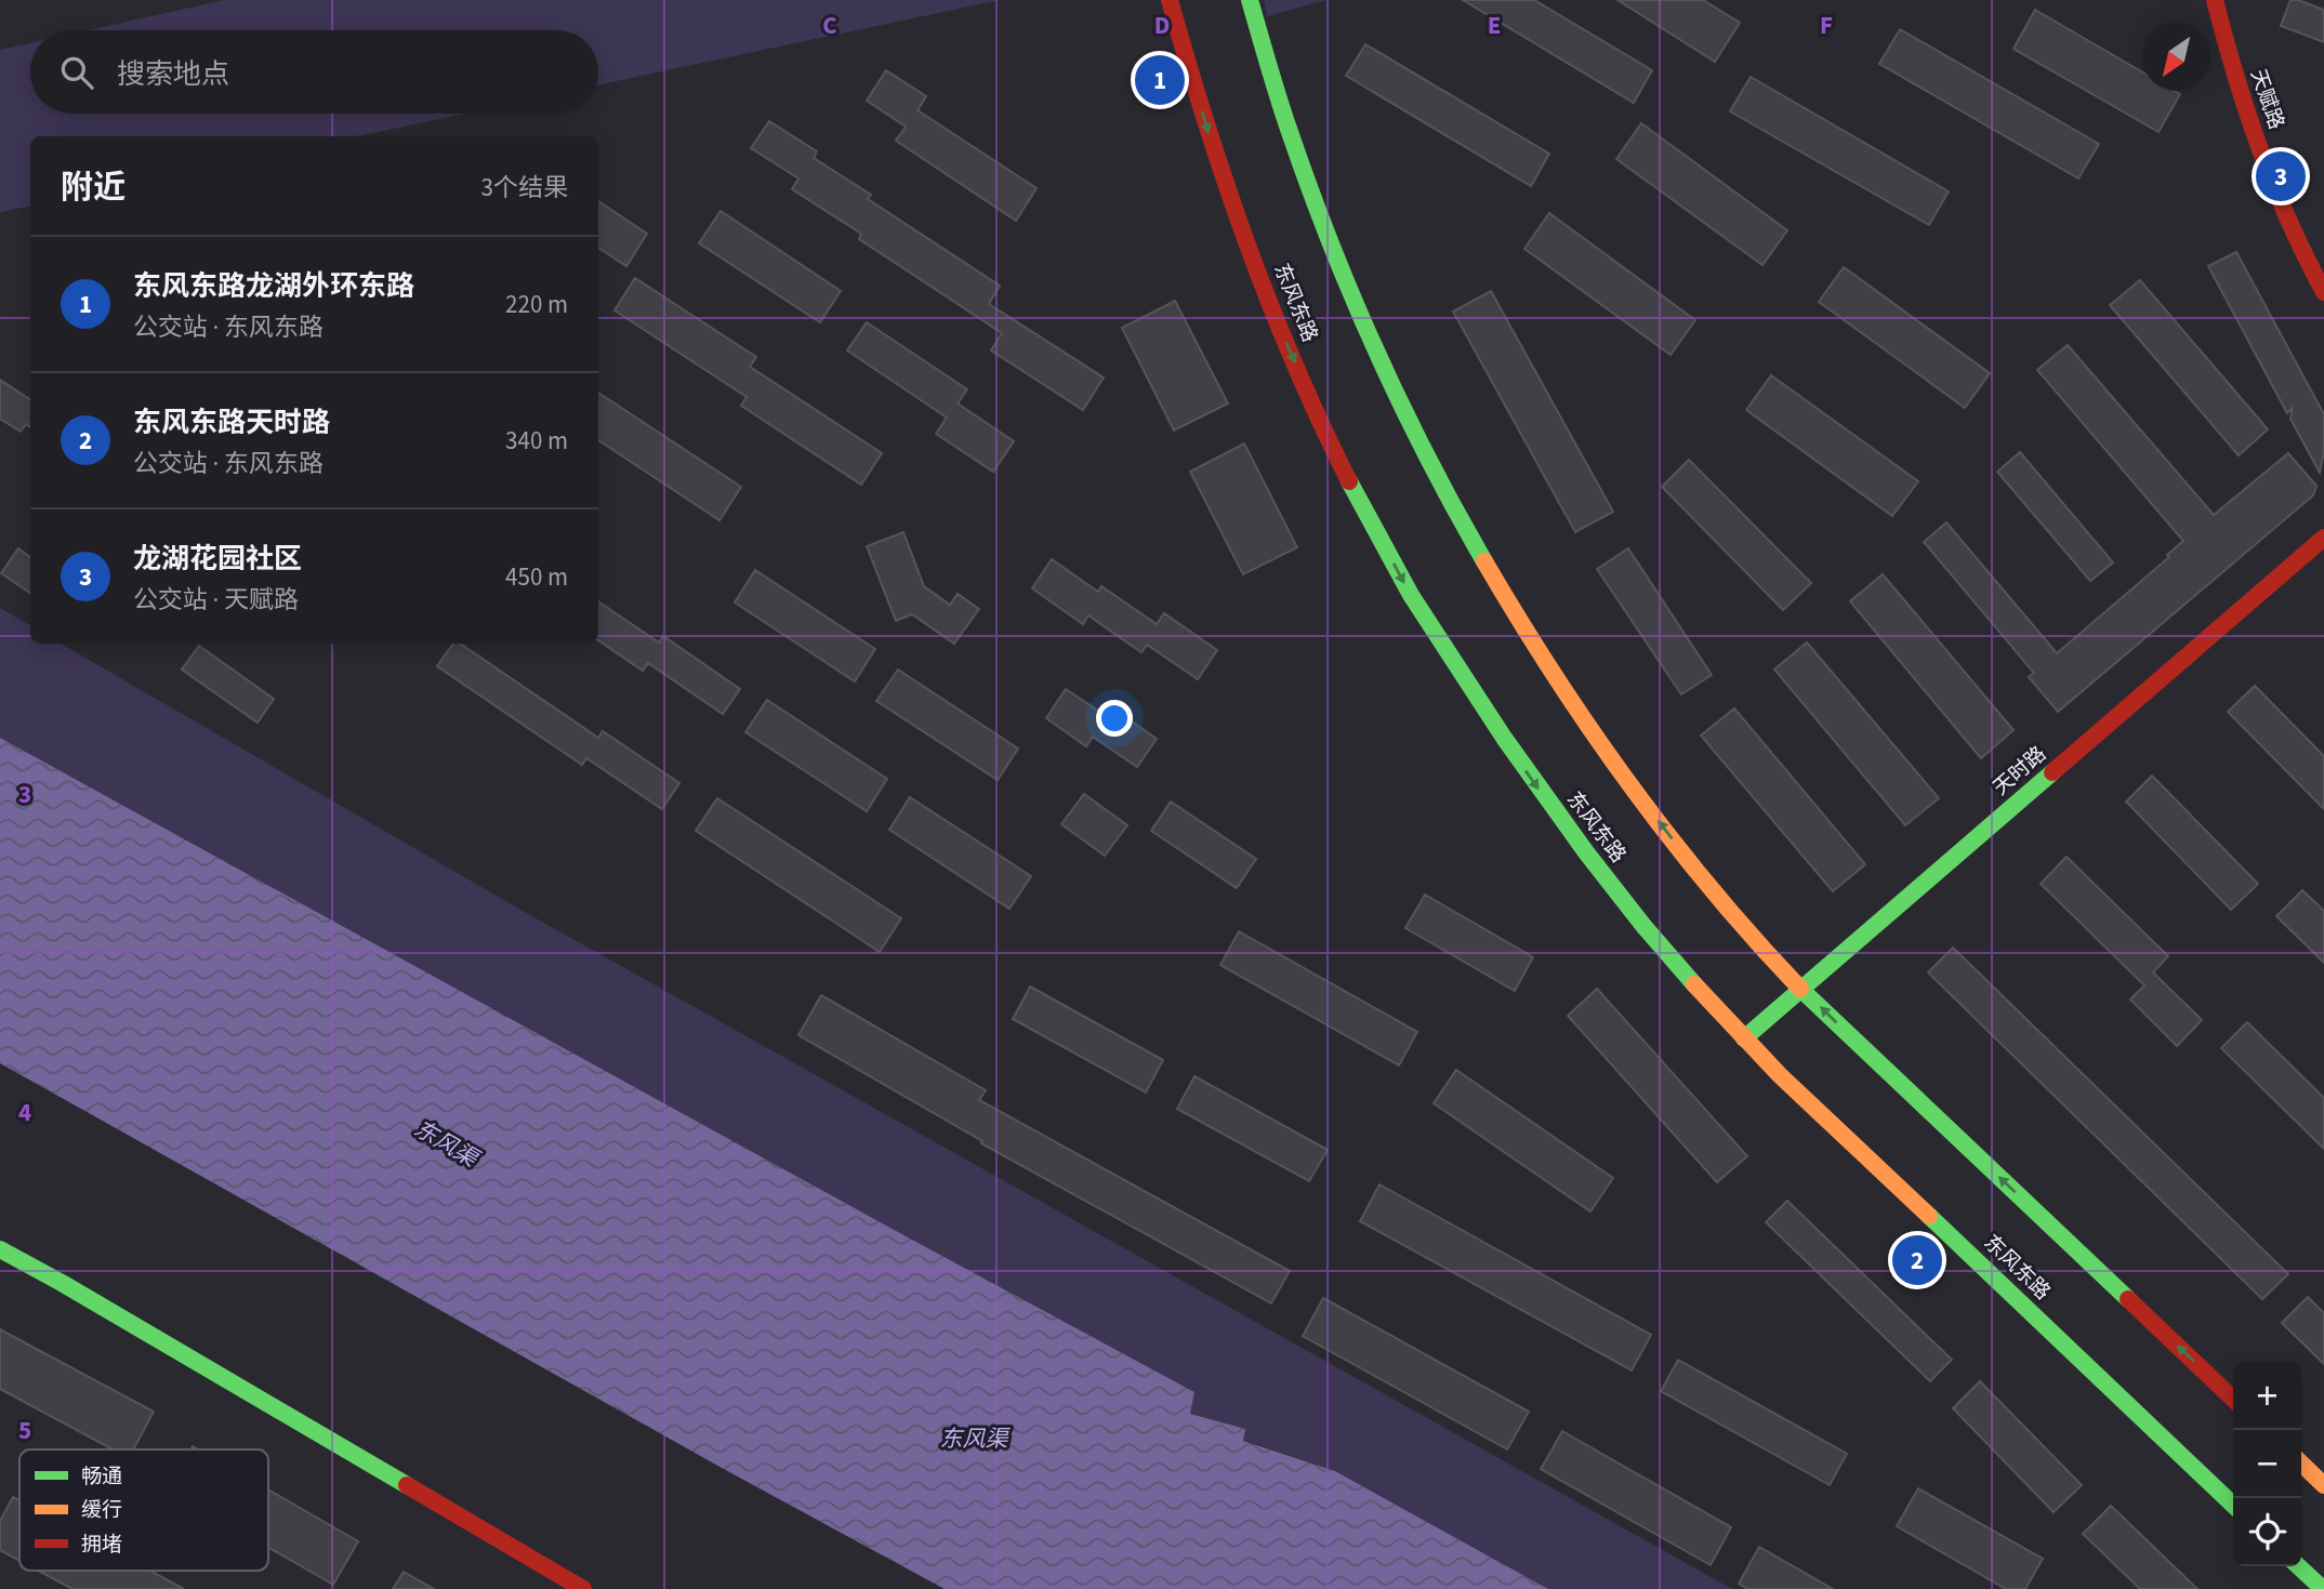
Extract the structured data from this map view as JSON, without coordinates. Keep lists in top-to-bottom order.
{
  "streets": {
    "main road": ["天赋路", "东风东路", "天时路"]
  },
  "crossings": [
    ["东风东路", "天时路"]
  ],
  "water": ["东风渠"],
  "legend": ["畅通", "缓行", "拥堵"],
  "north": "bottom left",
  "page": {
    "search": "搜索地点",
    "pins": ["1", "3", "2"],
    "heading": ["附近", "3个结果"],
    "list": [
      {
        "mark": "1",
        "name": "东风东路龙湖外环东路",
        "note": "公交站 · 东风东路",
        "value": "220 m"
      },
      {
        "mark": "2",
        "name": "东风东路天时路",
        "note": "公交站 · 东风东路",
        "value": "340 m"
      },
      {
        "mark": "3",
        "name": "龙湖花园社区",
        "note": "公交站 · 天赋路",
        "value": "450 m"
      }
    ],
    "map_buttons": ["+", "−"]
  },
  "grid": {
    "columns": [
      "C",
      "D",
      "E",
      "F"
    ],
    "rows": ["3", "4", "5"]
  }
}
